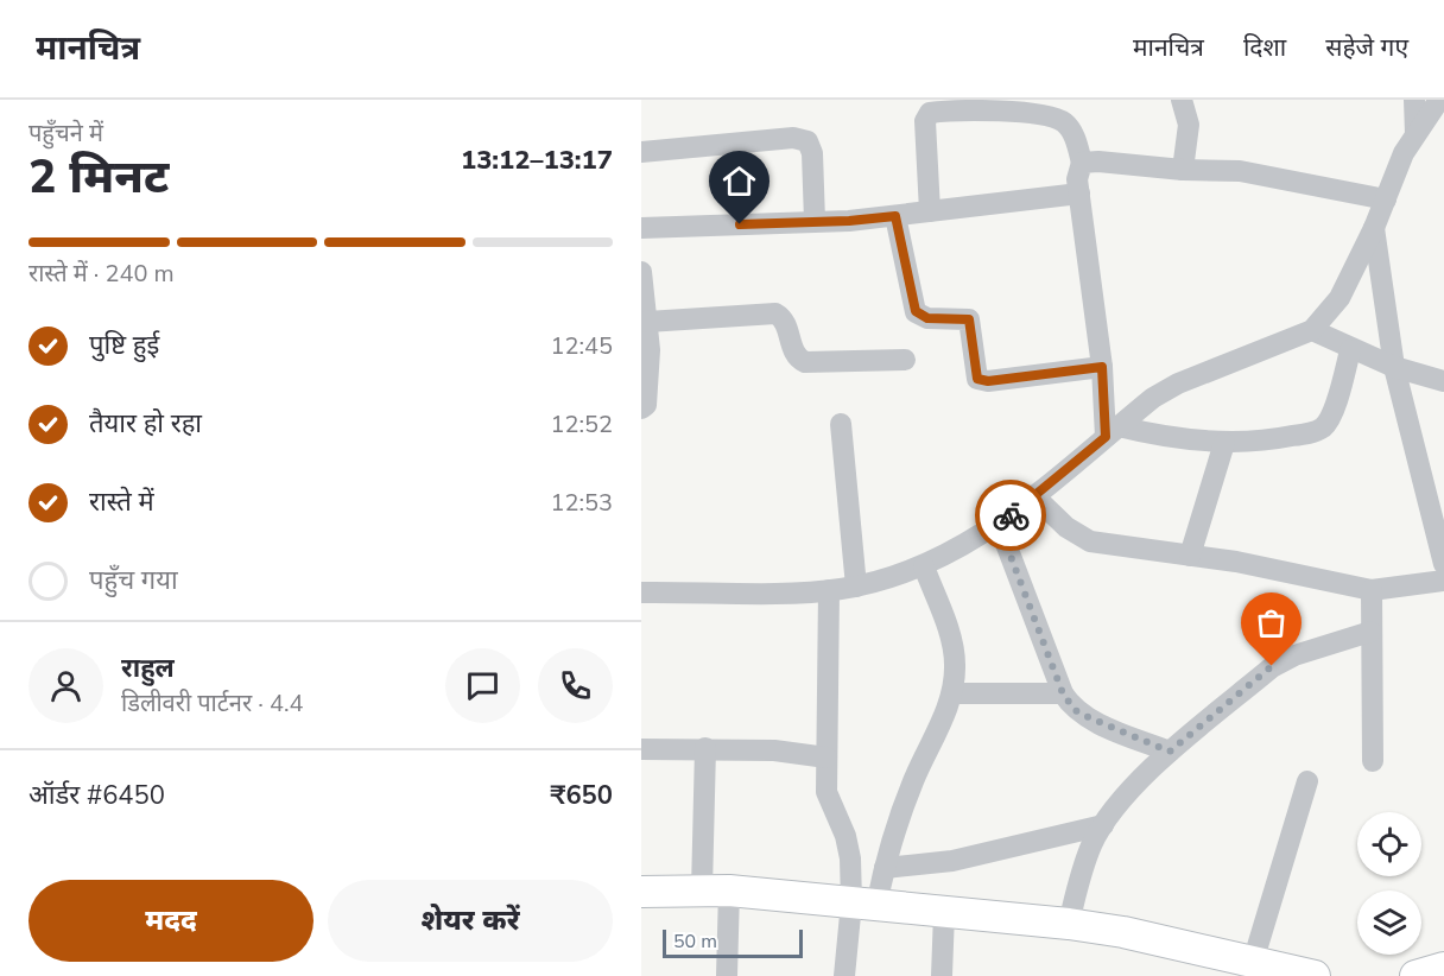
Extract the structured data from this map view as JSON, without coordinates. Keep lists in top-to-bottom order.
{
  "scale_bar": "50 m",
  "page": {
    "header": "मानचित्र",
    "nav": ["मानचित्र", "दिशा", "सहेजे गए"],
    "heading": ["2 मिनट", "पहुँचने में", "13:12–13:17"],
    "panel": [
      "राहुल",
      "डिलीवरी पार्टनर · 4.4",
      "ऑर्डर #6450",
      "₹650"
    ],
    "bar": "रास्ते में · 240 m",
    "list": [
      ["पुष्टि हुई", "12:45"],
      ["तैयार हो रहा", "12:52"],
      ["रास्ते में", "12:53"],
      "पहुँच गया"
    ],
    "buttons": ["मदद", "शेयर करें"],
    "scale": "50 m"
  }
}
